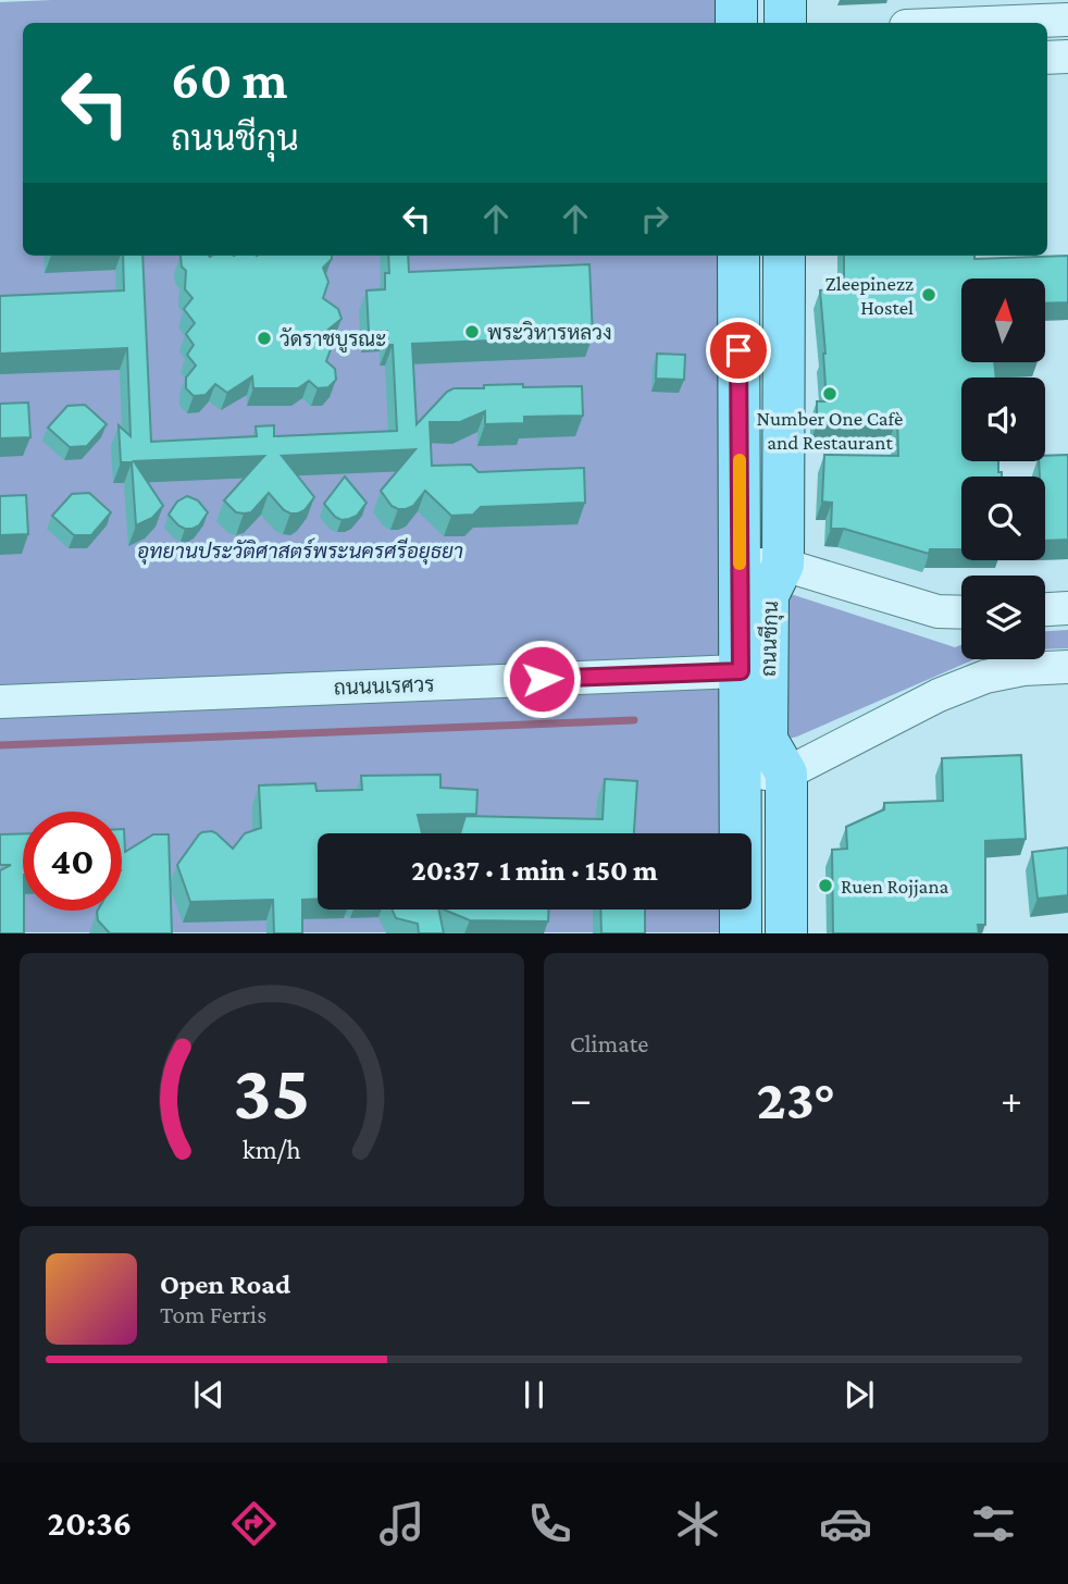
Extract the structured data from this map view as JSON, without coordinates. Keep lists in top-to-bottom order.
{
  "streets": {
    "main road": ["ถนนชีกุน"],
    "street": ["ถนนนเรศวร"]
  },
  "crossings": [
    ["ถนนชีกุน", "ถนนนเรศวร"]
  ],
  "parks": ["อุทยานประวัติศาสตร์พระนครศรีอยุธยา"],
  "places": [
    "Zleepinezz Hostel",
    "พระวิหารหลวง",
    "วัดราชบูรณะ",
    "Number One Cafè and Restaurant",
    "Ruen Rojjana"
  ],
  "north": "top",
  "page": {
    "turn": ["60 m", "ถนนชีกุน"],
    "limit": "40",
    "trip": "20:37 · 1 min · 150 m",
    "tile": "Climate",
    "heat": ["−", "23°", "+"],
    "song": ["Open Road", "Tom Ferris"],
    "tabs": "20:36",
    "gauge": ["35", "km/h"]
  }
}
